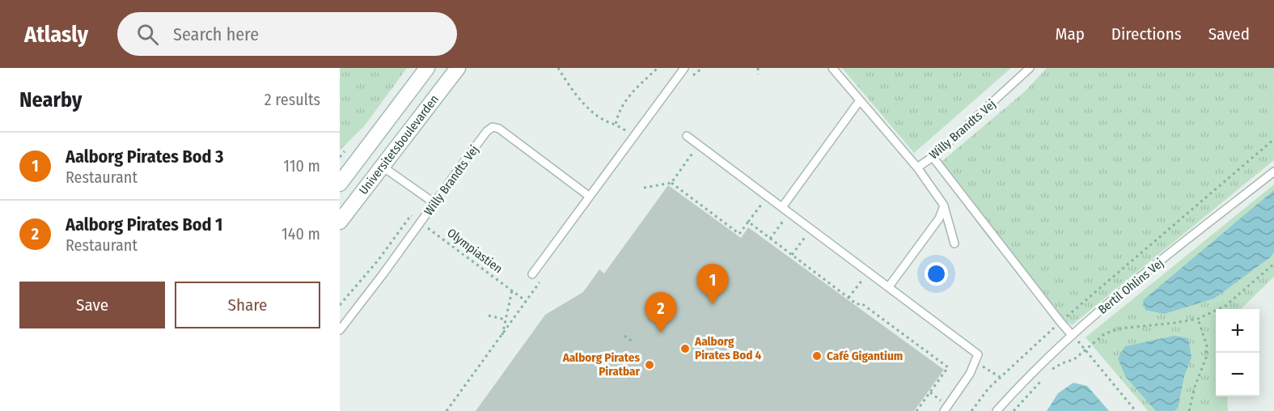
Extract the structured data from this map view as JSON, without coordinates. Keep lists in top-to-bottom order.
{
  "streets": {
    "main road": ["Universitetsboulevarden"],
    "lane": ["Willy Brandts Vej", "Bertil Ohlins Vej"],
    "path": ["Olympiastien"]
  },
  "crossings": [
    ["Willy Brandts Vej", "Olympiastien"]
  ],
  "places": ["Aalborg Pirates Bod 4", "Café Gigantium", "Aalborg Pirates Piratbar"],
  "page": {
    "header": "Atlasly",
    "search": "Search here",
    "nav": ["Map", "Directions", "Saved"],
    "heading": ["Nearby", "2 results"],
    "list": [
      {
        "mark": "1",
        "name": "Aalborg Pirates Bod 3",
        "note": "Restaurant",
        "value": "110 m"
      },
      {
        "mark": "2",
        "name": "Aalborg Pirates Bod 1",
        "note": "Restaurant",
        "value": "140 m"
      }
    ],
    "pins": ["1", "2"],
    "buttons": ["Save", "Share"],
    "map_buttons": ["+", "−"]
  }
}
